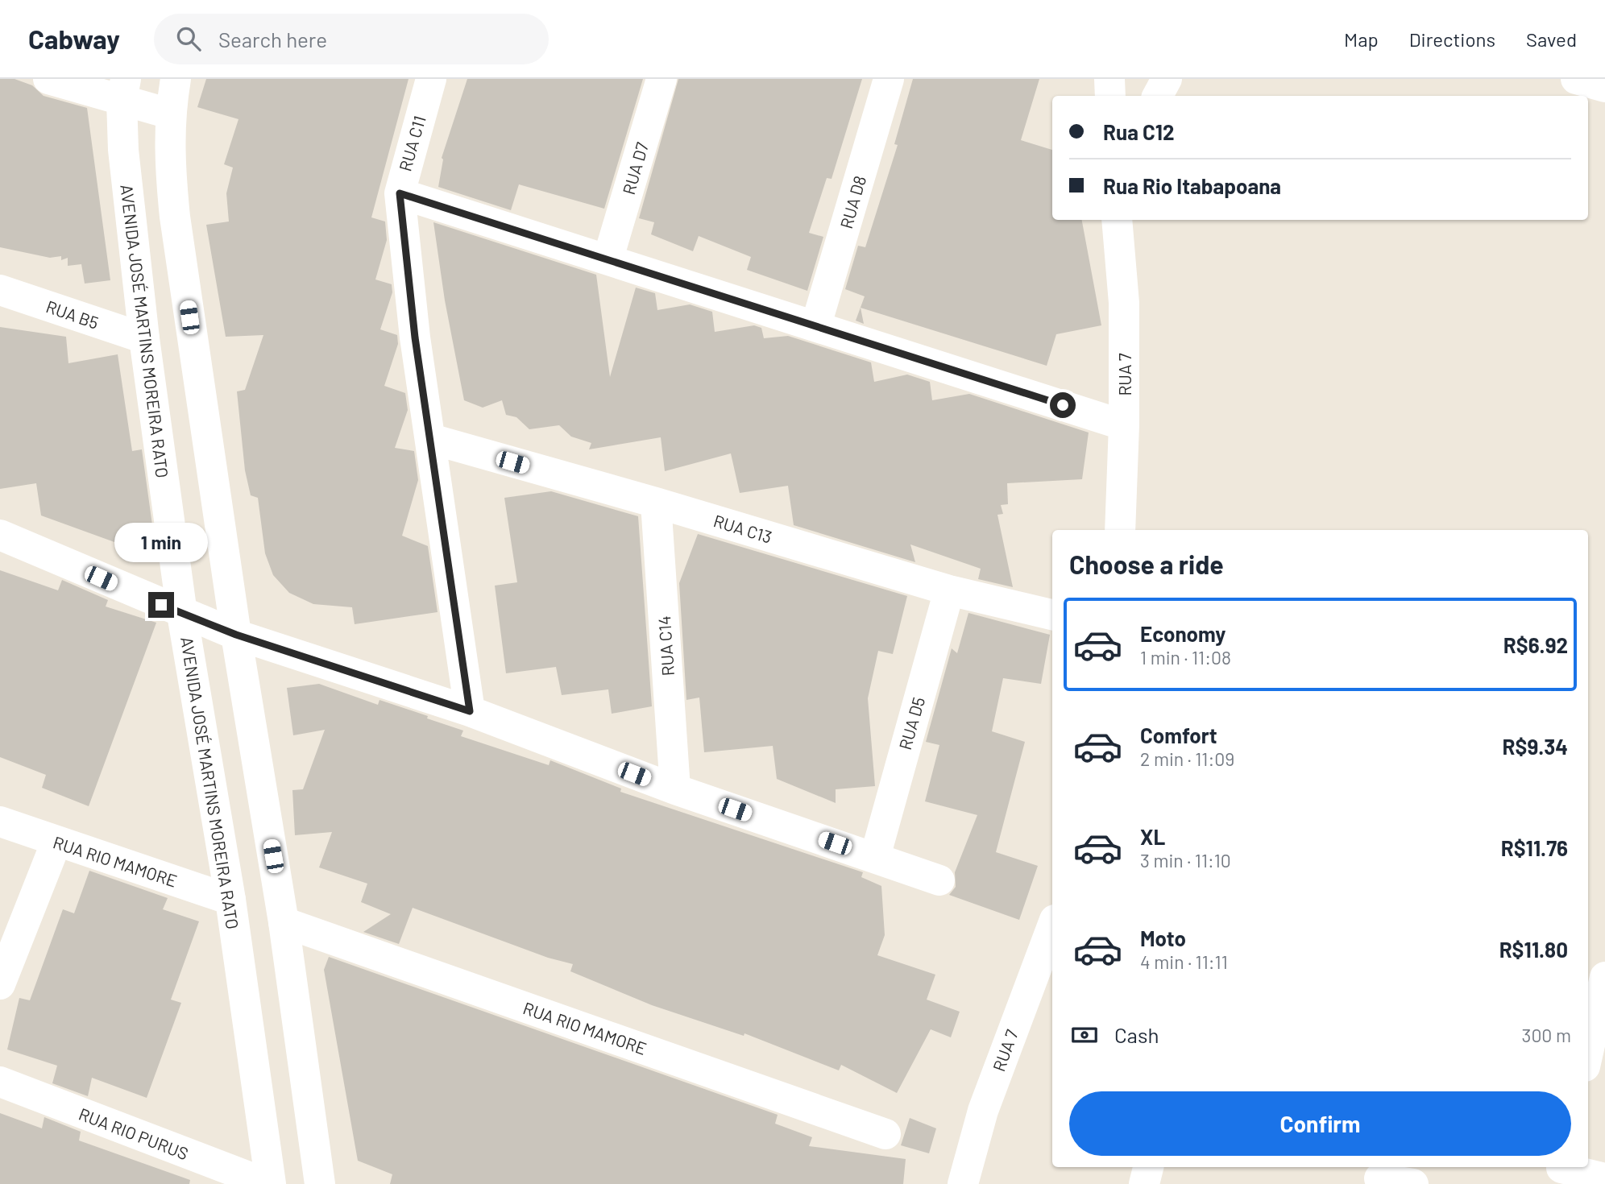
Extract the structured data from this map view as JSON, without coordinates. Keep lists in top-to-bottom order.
{
  "streets": {
    "street": [
      "RUA C11",
      "RUA D7",
      "RUA D8",
      "RUA B5",
      "AVENIDA JOSÉ MARTINS MOREIRA RATO",
      "RUA 7",
      "RUA C13",
      "RUA C14",
      "RUA D5",
      "RUA RIO MAMORE",
      "RUA RIO PURUS"
    ]
  },
  "crossings": [
    ["RUA C11", "RUA C13"],
    ["RUA B5", "AVENIDA JOSÉ MARTINS MOREIRA RATO"],
    ["AVENIDA JOSÉ MARTINS MOREIRA RATO", "RUA RIO MAMORE"],
    ["AVENIDA JOSÉ MARTINS MOREIRA RATO", "RUA RIO PURUS"],
    ["RUA C13", "RUA C14"],
    ["RUA C13", "RUA D5"]
  ],
  "page": {
    "header": "Cabway",
    "search": "Search here",
    "nav": ["Map", "Directions", "Saved"],
    "banner": ["Rua C12", "Rua Rio Itabapoana"],
    "bubble": "1 min",
    "heading": "Choose a ride",
    "list": [
      {
        "name": "Economy",
        "note": "1 min · 11:08",
        "value": "R$6.92"
      },
      {
        "name": "Comfort",
        "note": "2 min · 11:09",
        "value": "R$9.34"
      },
      {
        "name": "XL",
        "note": "3 min · 11:10",
        "value": "R$11.76"
      },
      {
        "name": "Moto",
        "note": "4 min · 11:11",
        "value": "R$11.80"
      }
    ],
    "pay": ["Cash", "300 m"],
    "buttons": "Confirm"
  }
}
